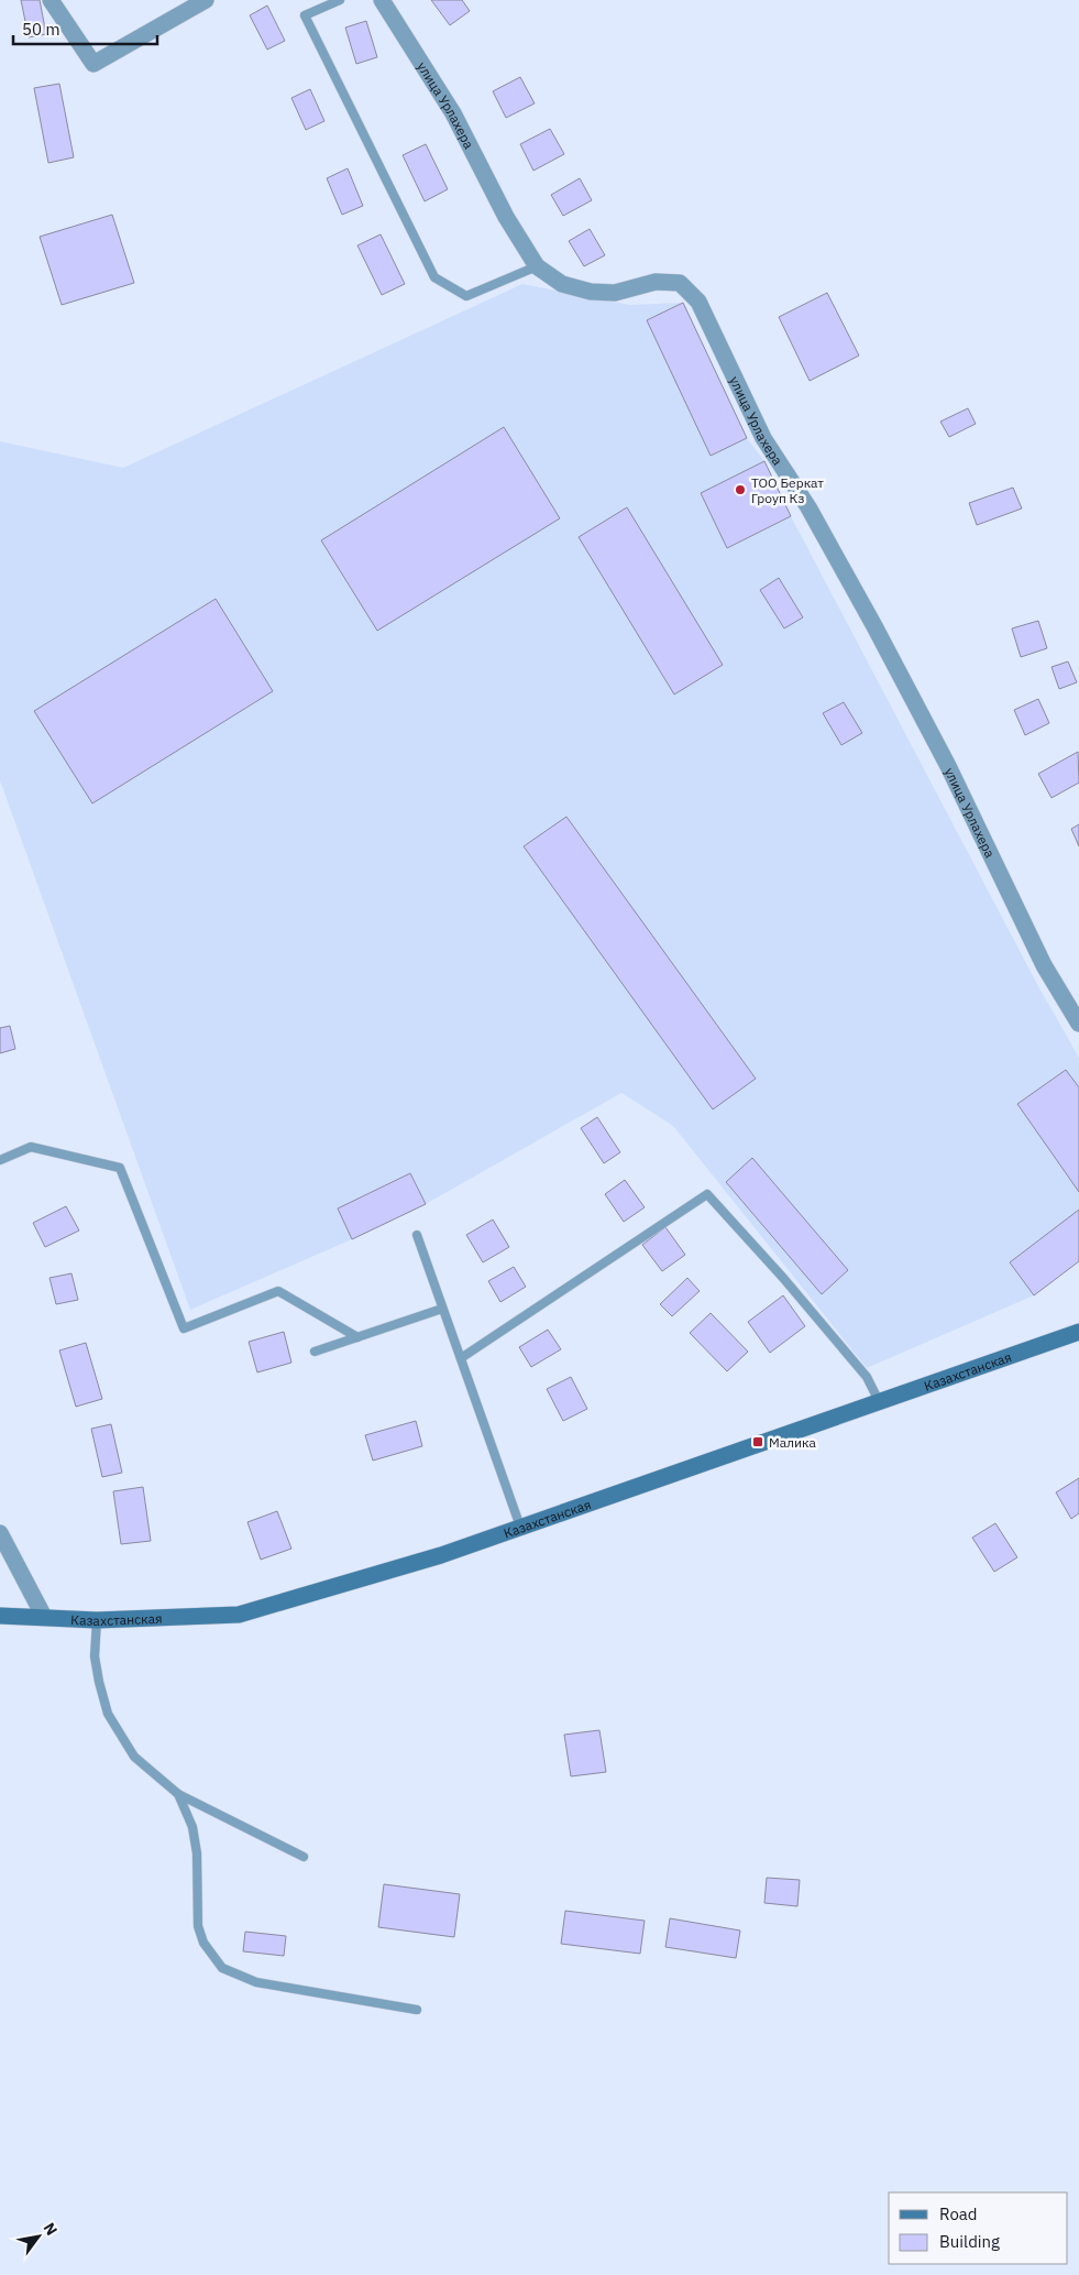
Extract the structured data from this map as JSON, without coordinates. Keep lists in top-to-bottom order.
{
  "streets": {
    "main road": ["Казахстанская"],
    "street": ["улица Урлахера"]
  },
  "places": {
    "other": ["ТОО Беркат Гроуп Кз"],
    "transit": ["Малика"]
  },
  "legend": ["Road", "Building"],
  "scale_bar": "50 m",
  "north": "top right"
}
